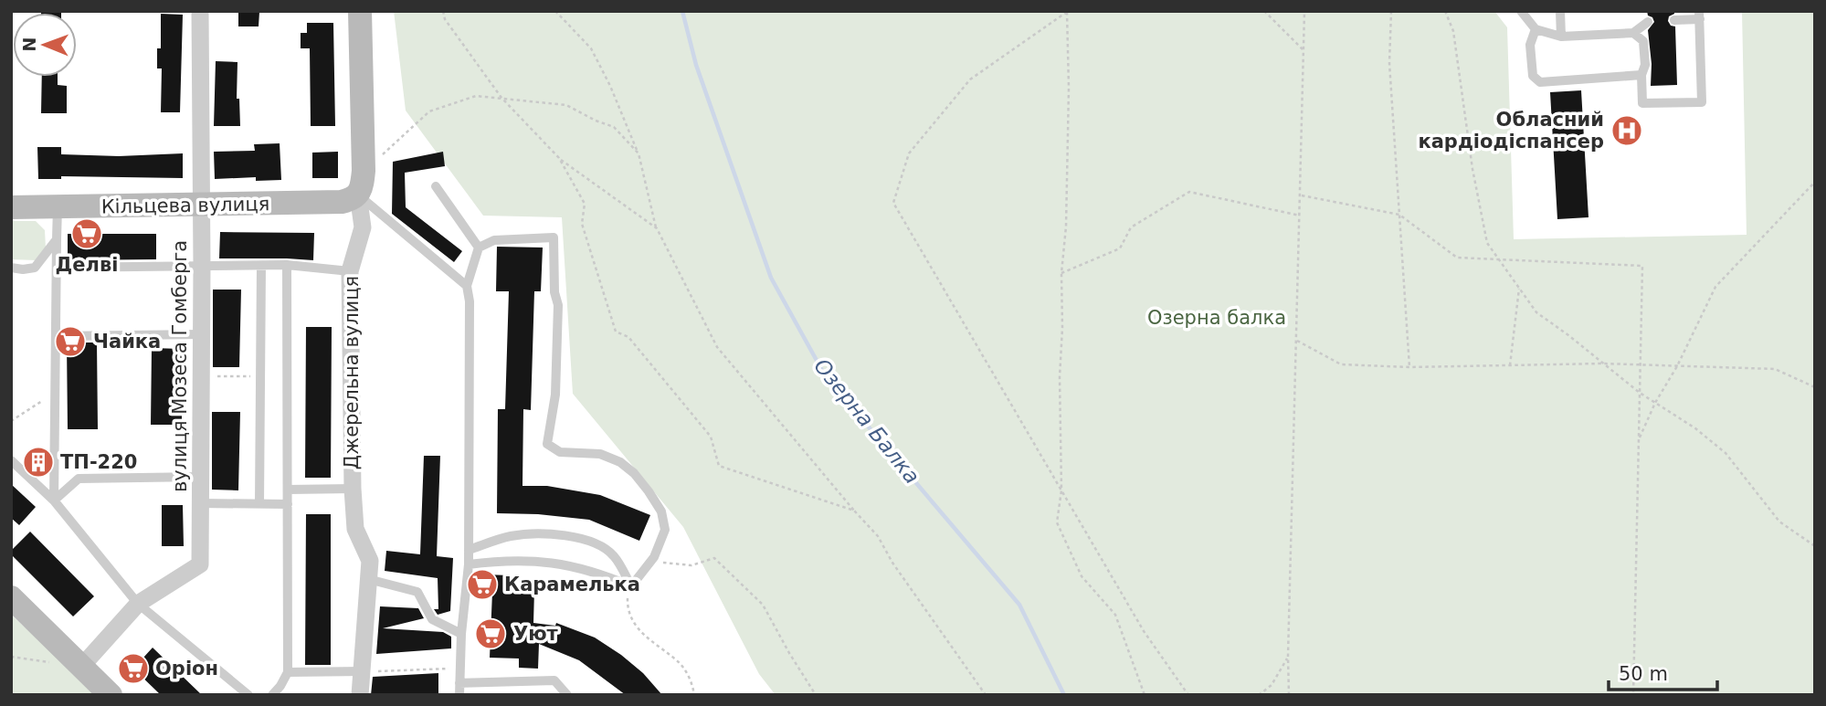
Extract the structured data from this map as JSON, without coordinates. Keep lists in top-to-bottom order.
{
  "streets": {
    "main road": ["Кільцева вулиця", "Джерельна вулиця"],
    "street": ["вулиця Мозеса Гомберга"]
  },
  "crossings": [
    ["Кільцева вулиця", "вулиця Мозеса Гомберга"],
    ["Кільцева вулиця", "Джерельна вулиця"]
  ],
  "water": ["Озерна Балка"],
  "parks": ["Озерна балка"],
  "places": {
    "hospital": ["Обласний кардіодіспансер"],
    "supermarket": [
      "Делві",
      "Чайка",
      "Карамелька",
      "Уют",
      "Оріон"
    ],
    "building": ["ТП-220"]
  },
  "scale_bar": "50 m",
  "north": "left"
}
